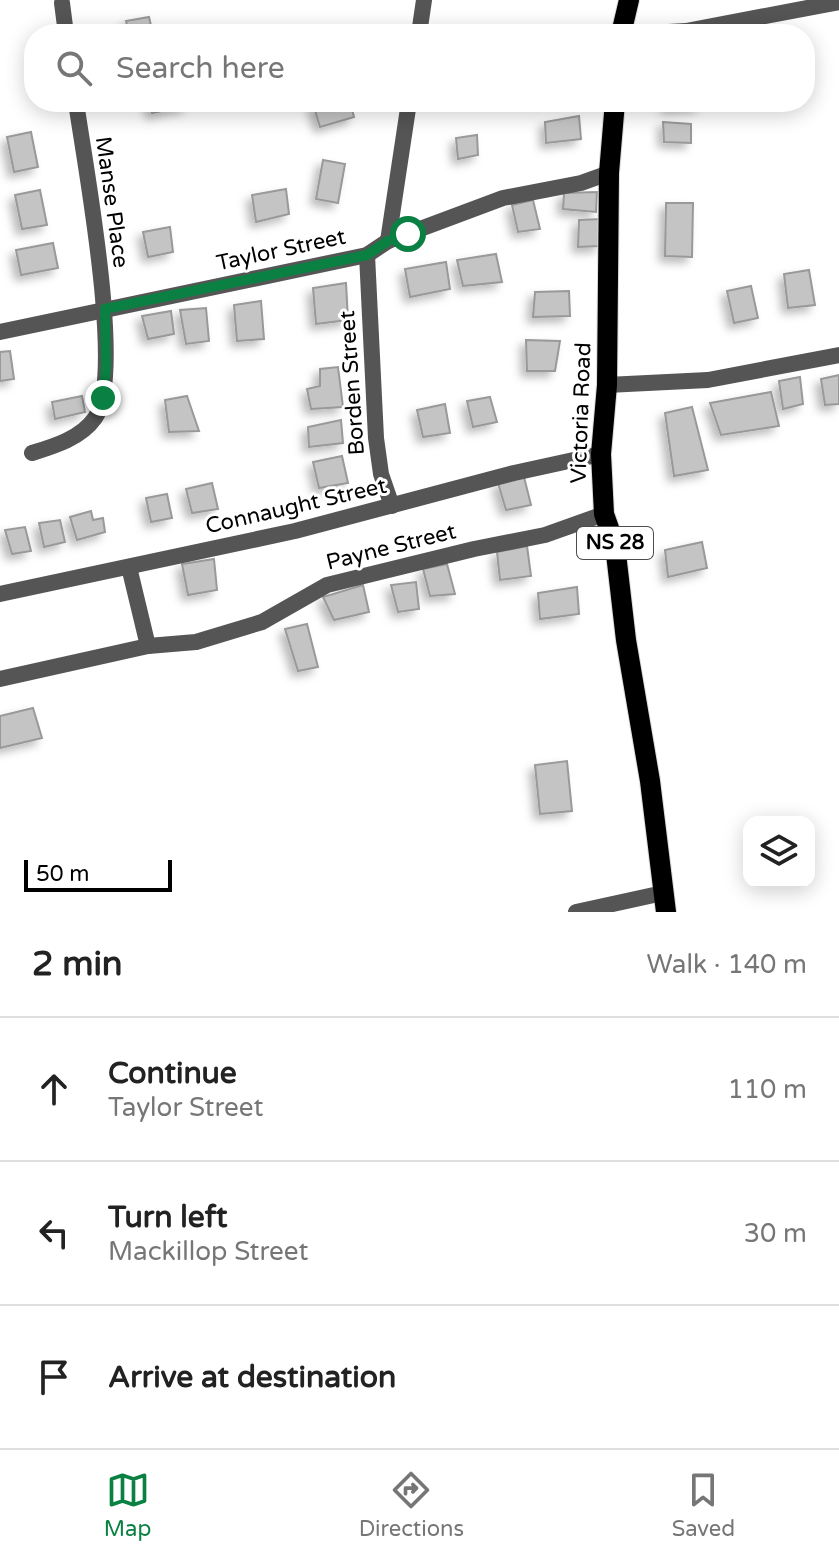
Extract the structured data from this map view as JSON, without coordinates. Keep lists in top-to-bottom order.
{
  "streets": {
    "main road": ["Victoria Road", "NS 28"],
    "street": [
      "Manse Place",
      "Taylor Street",
      "Borden Street",
      "Connaught Street",
      "Payne Street"
    ]
  },
  "crossings": [
    ["Manse Place", "Taylor Street"],
    ["Taylor Street", "Borden Street"],
    ["Taylor Street", "Victoria Road"],
    ["Borden Street", "Connaught Street"],
    ["Victoria Road", "Connaught Street"],
    ["Victoria Road", "Payne Street"]
  ],
  "scale_bar": "50 m",
  "page": {
    "search": "Search here",
    "scale": "50 m",
    "heading": ["2 min", "Walk · 140 m"],
    "list": [
      ["Continue", "Taylor Street", "110 m"],
      ["Turn left", "Mackillop Street", "30 m"],
      "Arrive at destination"
    ],
    "nav": ["Map", "Directions", "Saved"]
  }
}
